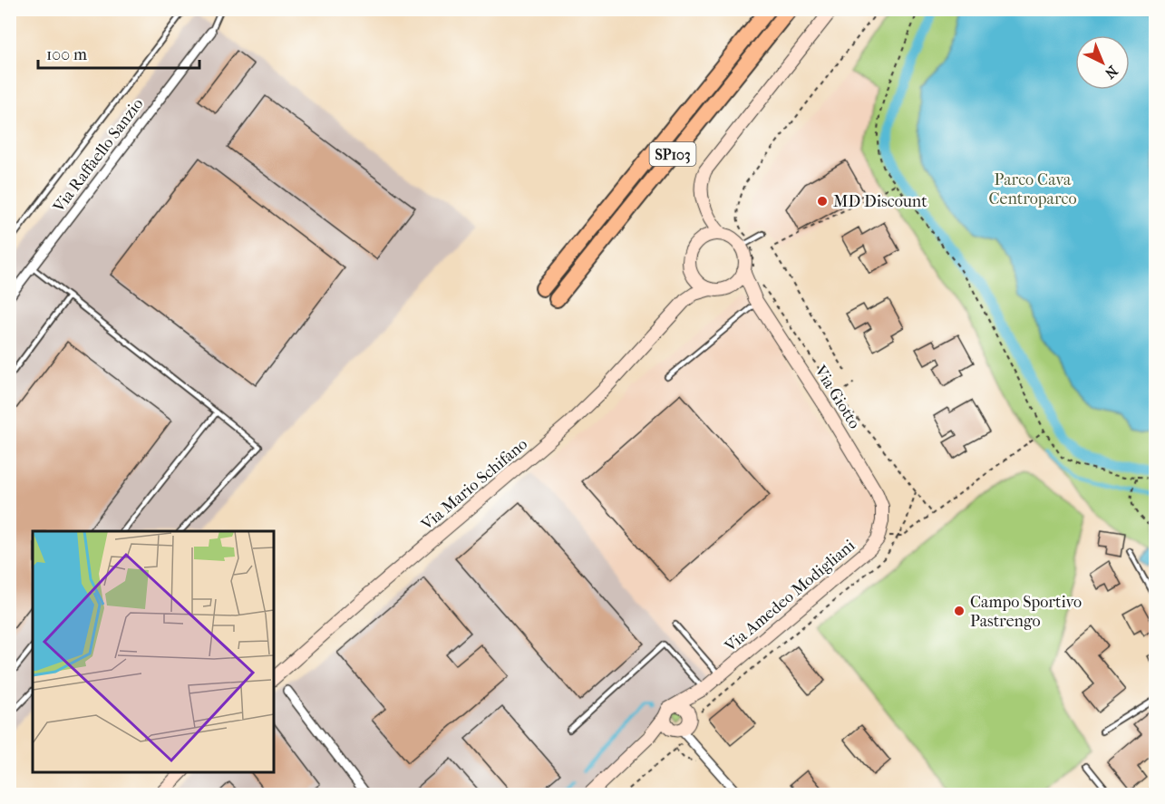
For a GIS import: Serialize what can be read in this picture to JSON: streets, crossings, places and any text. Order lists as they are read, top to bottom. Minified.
{"streets":{"highway":["SP103"],"street":["Via Raffaello Sanzio","Via Giotto","Via Mario Schifano","Via Amedeo Modigliani"]},"crossings":[["Via Giotto","Via Mario Schifano"],["Via Giotto","Via Amedeo Modigliani"]],"parks":["Parco Cava Centroparco"],"places":["MD Discount","Campo Sportivo Pastrengo"],"scale_bar":"100 m","north":"bottom right"}
